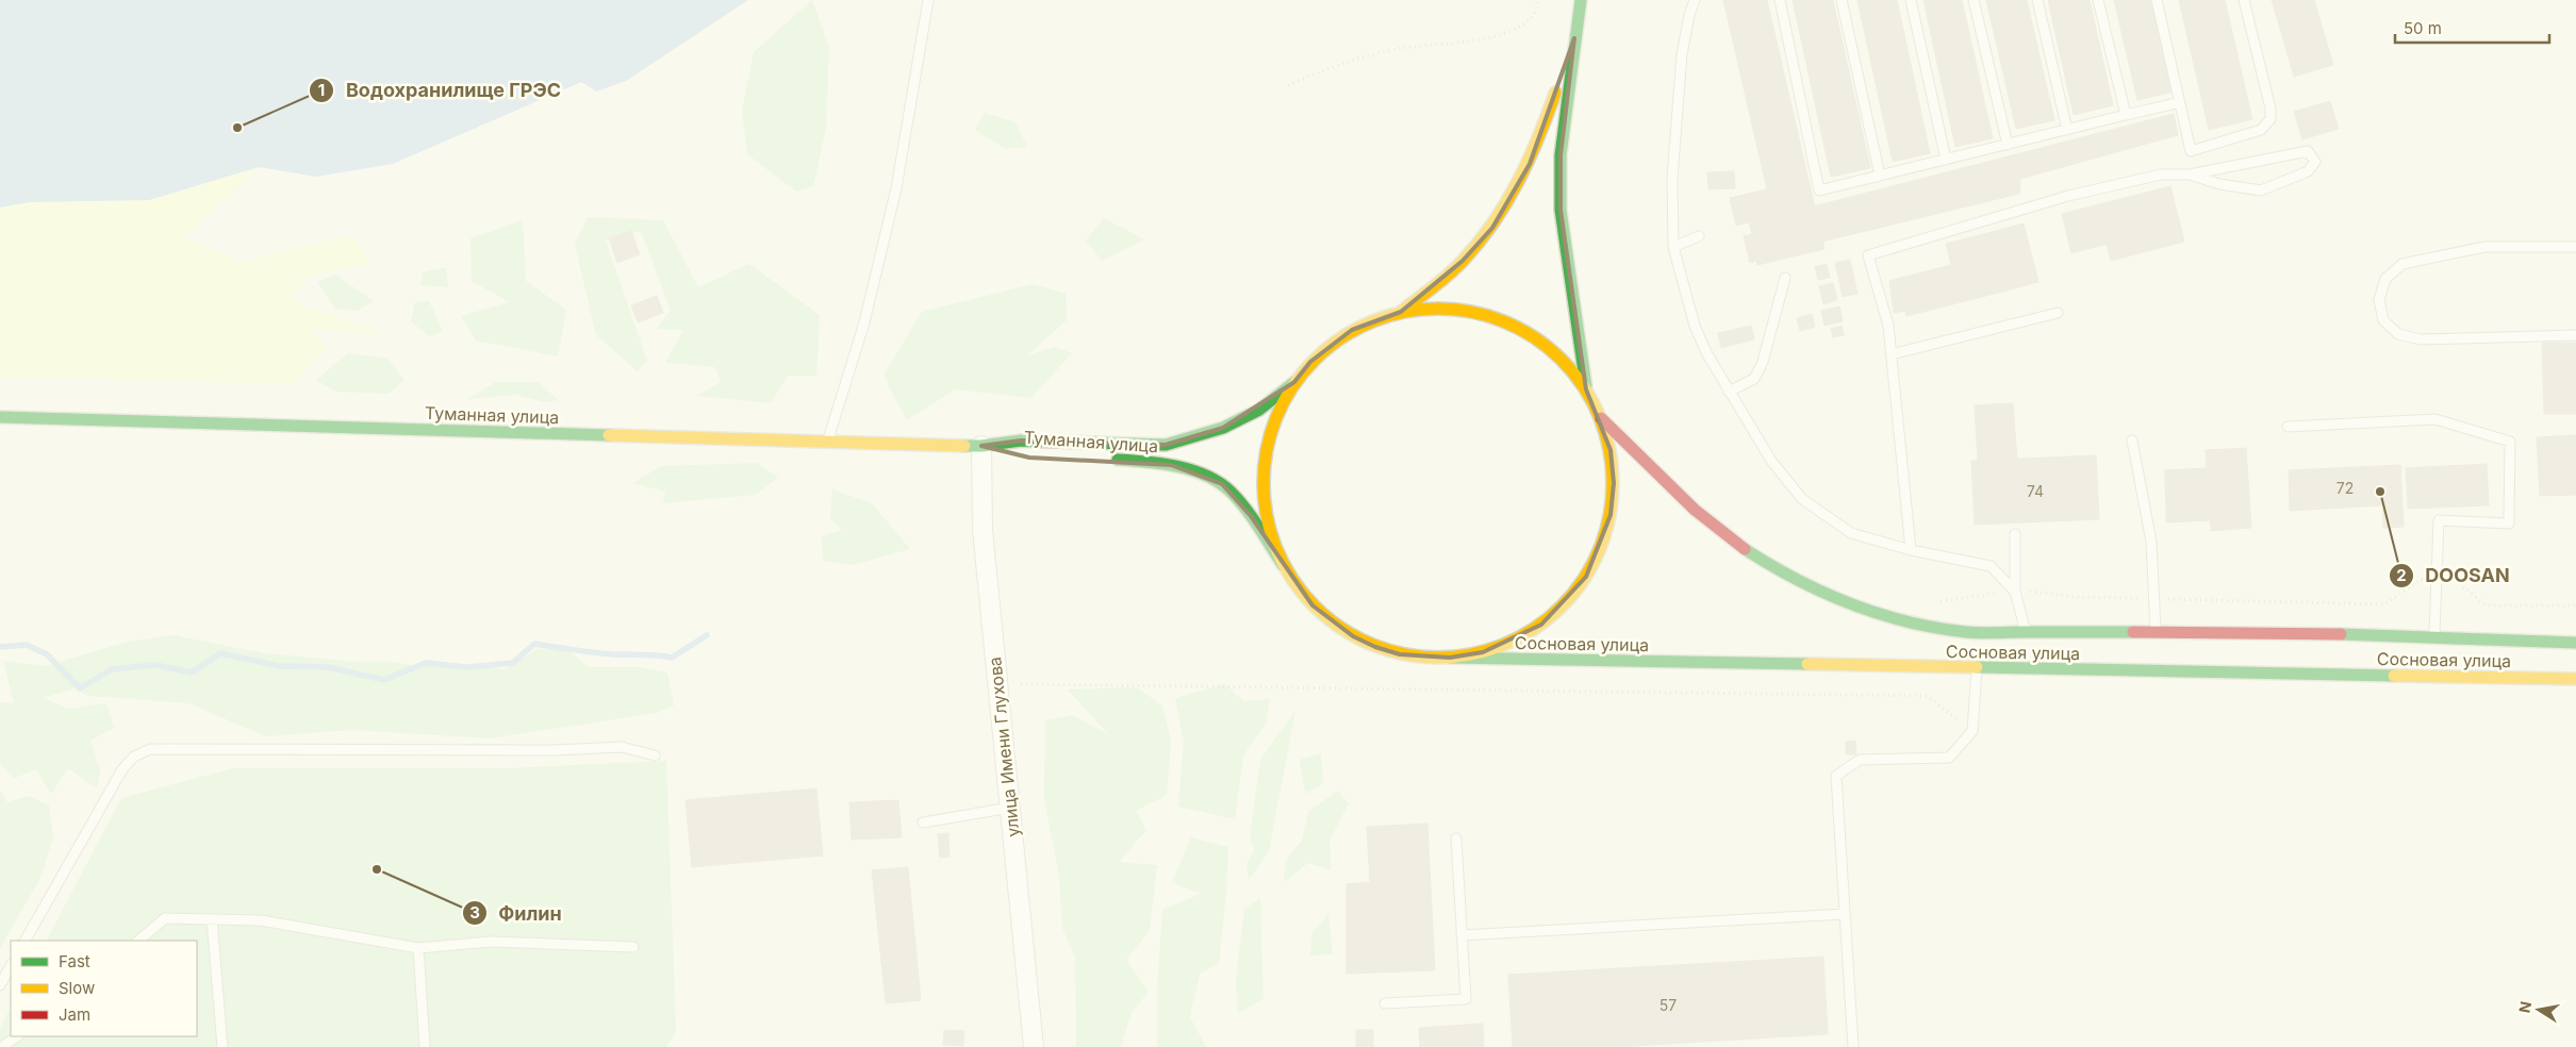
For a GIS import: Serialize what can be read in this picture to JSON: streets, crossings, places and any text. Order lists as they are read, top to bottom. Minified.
{"streets":{"main road":["Туманная улица","Сосновая улица"],"street":["улица Имени Глухова"]},"crossings":[["Туманная улица","улица Имени Глухова"]],"places":["Водохранилище ГРЭС","DOOSAN","Филин"],"house_numbers":["72","74","57"],"legend":["Fast","Slow","Jam"],"scale_bar":"50 m","north":"left"}
